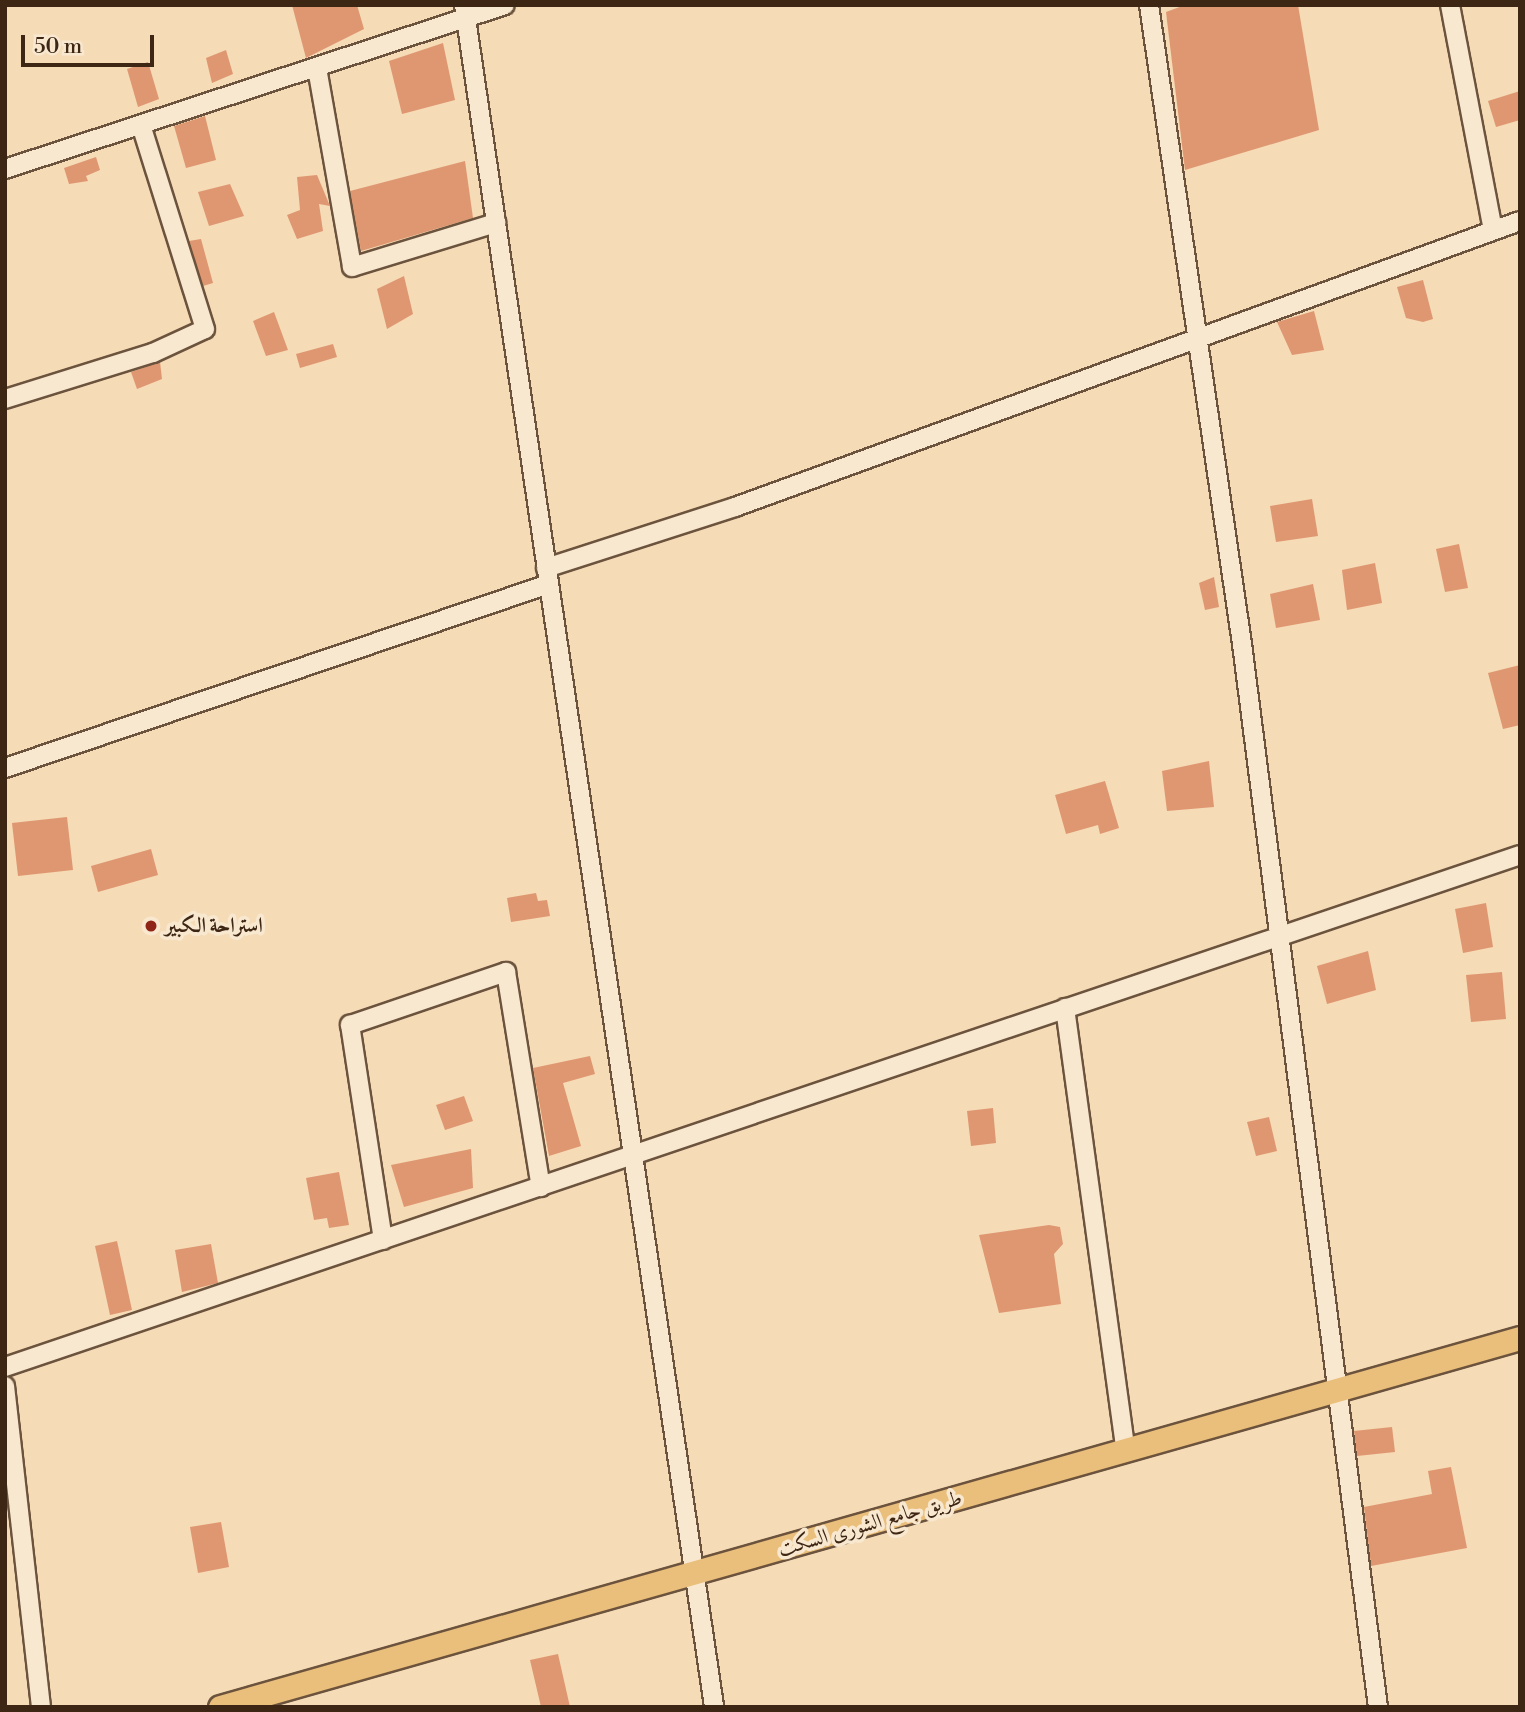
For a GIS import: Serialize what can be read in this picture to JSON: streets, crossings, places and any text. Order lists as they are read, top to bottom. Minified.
{"streets":{"main road":["طريق جامع الشورى السكت"]},"places":["استراحة الكبير"],"scale_bar":"50 m"}
